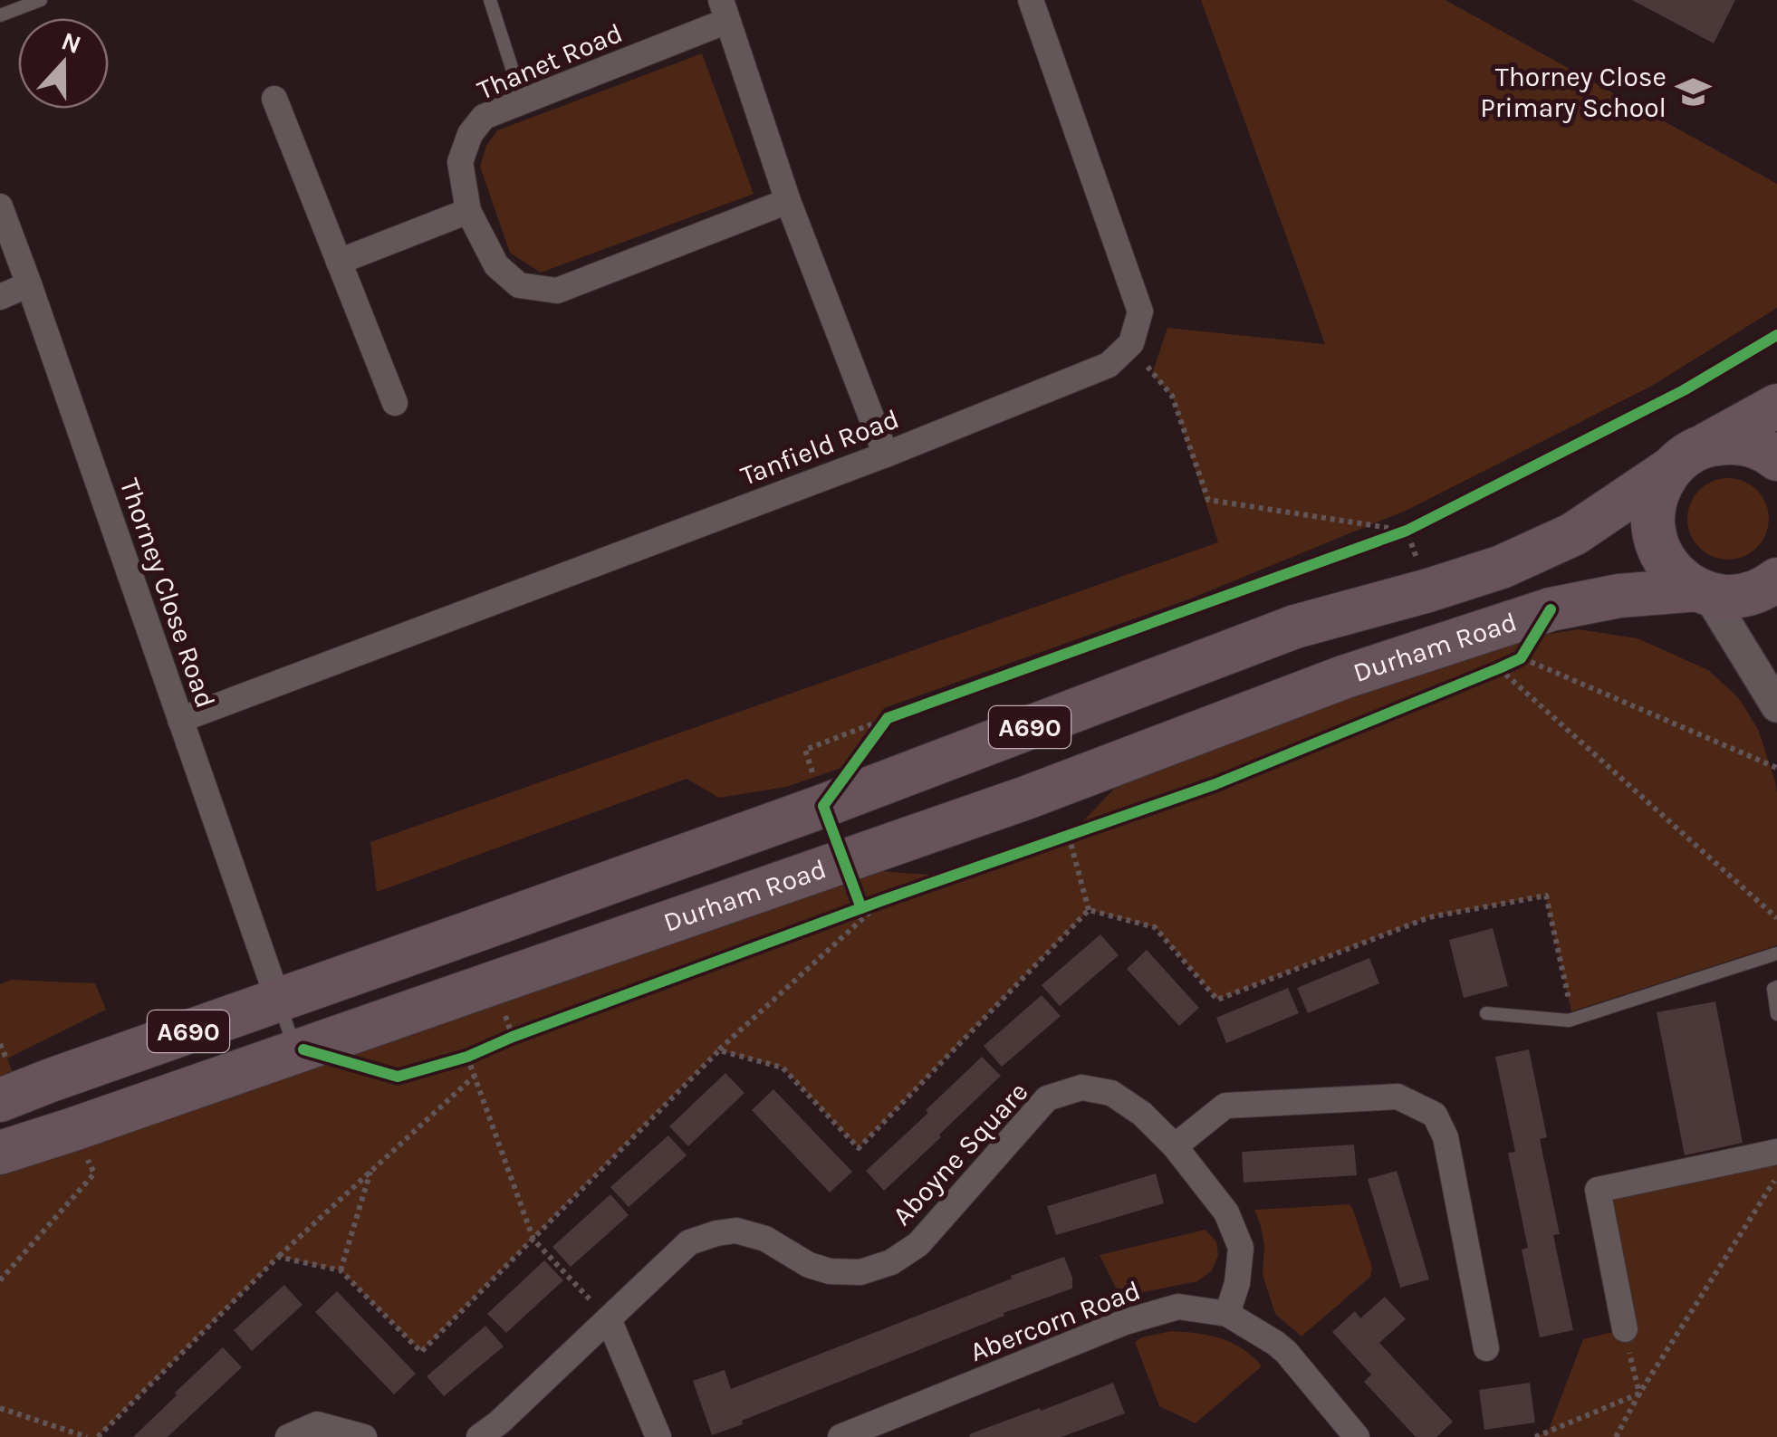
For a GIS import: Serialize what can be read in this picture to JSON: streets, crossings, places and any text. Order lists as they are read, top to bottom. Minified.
{"streets":{"highway":["Durham Road","A690"],"street":["Thanet Road","Tanfield Road","Thorney Close Road","Aboyne Square","Abercorn Road"]},"crossings":[["Thanet Road","Tanfield Road"],["Tanfield Road","Thorney Close Road"],["Thorney Close Road","Durham Road"],["Aboyne Square","Abercorn Road"]],"places":{"school or university":["Thorney Close Primary School"]},"north":"top"}
